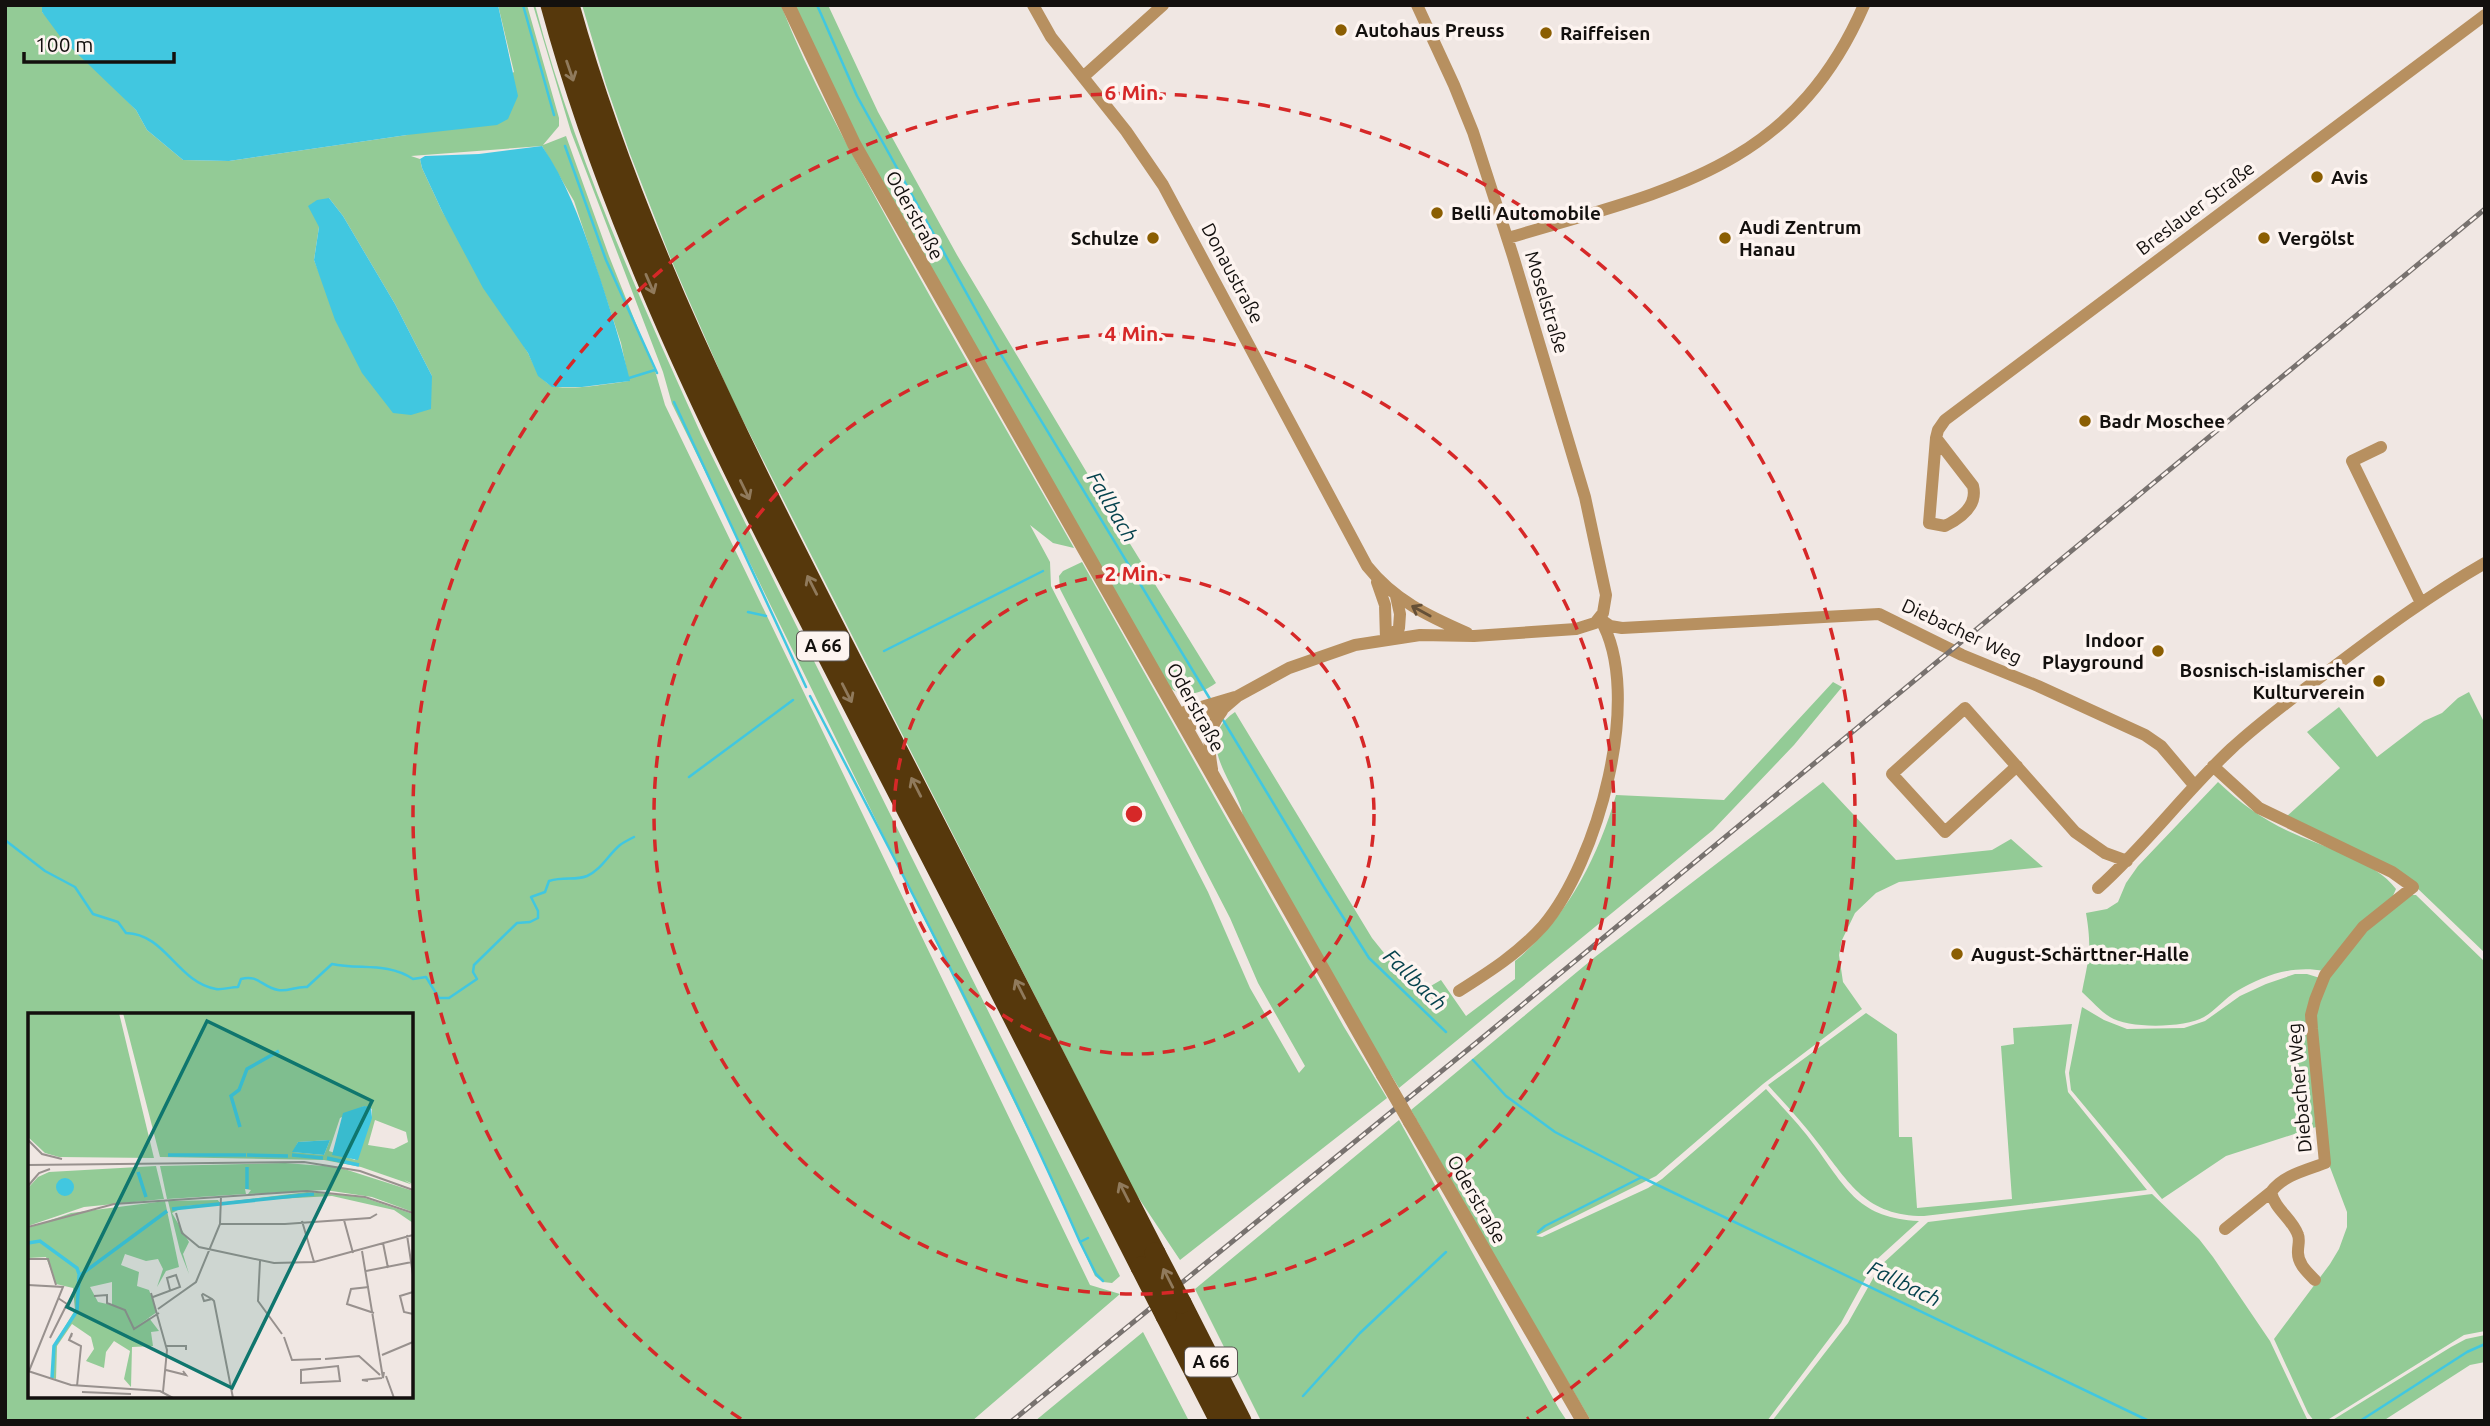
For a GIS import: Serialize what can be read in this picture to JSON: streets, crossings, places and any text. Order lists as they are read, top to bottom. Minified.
{"streets":{"highway":["A 66"],"street":["Breslauer Straße","Oderstraße","Donaustraße","Moselstraße","Diebacher Weg"]},"crossings":[["Moselstraße","Diebacher Weg"]],"water":["Fallbach"],"places":["Autohaus Preuss","Raiffeisen","Avis","Belli Automobile","Schulze","Audi Zentrum Hanau","Vergölst","Badr Moschee","Indoor Playground","Bosnisch-islamischer Kulturverein","August-Schärttner-Halle"],"scale_bar":"100 m","rings":["6 Min.","4 Min.","2 Min."]}
